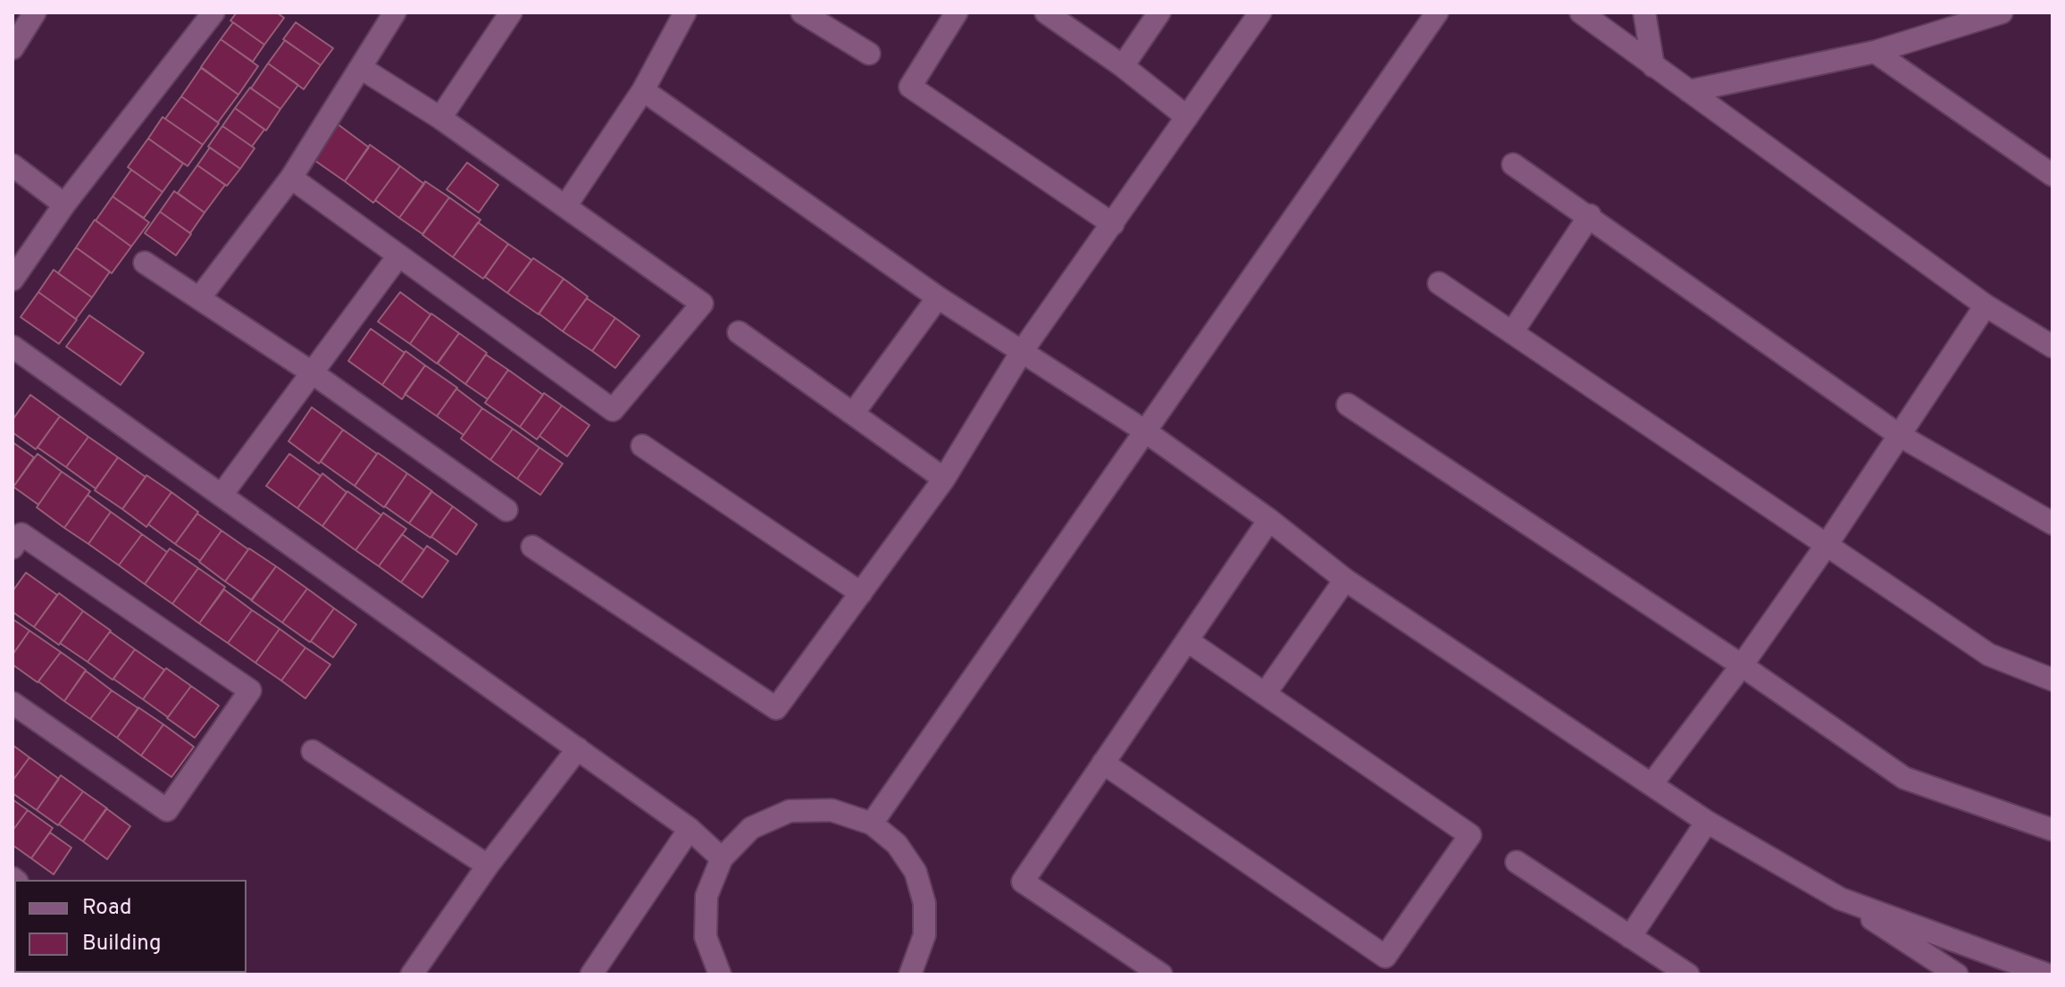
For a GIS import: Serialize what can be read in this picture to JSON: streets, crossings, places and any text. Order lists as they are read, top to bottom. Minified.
{"legend":["Road","Building"]}
